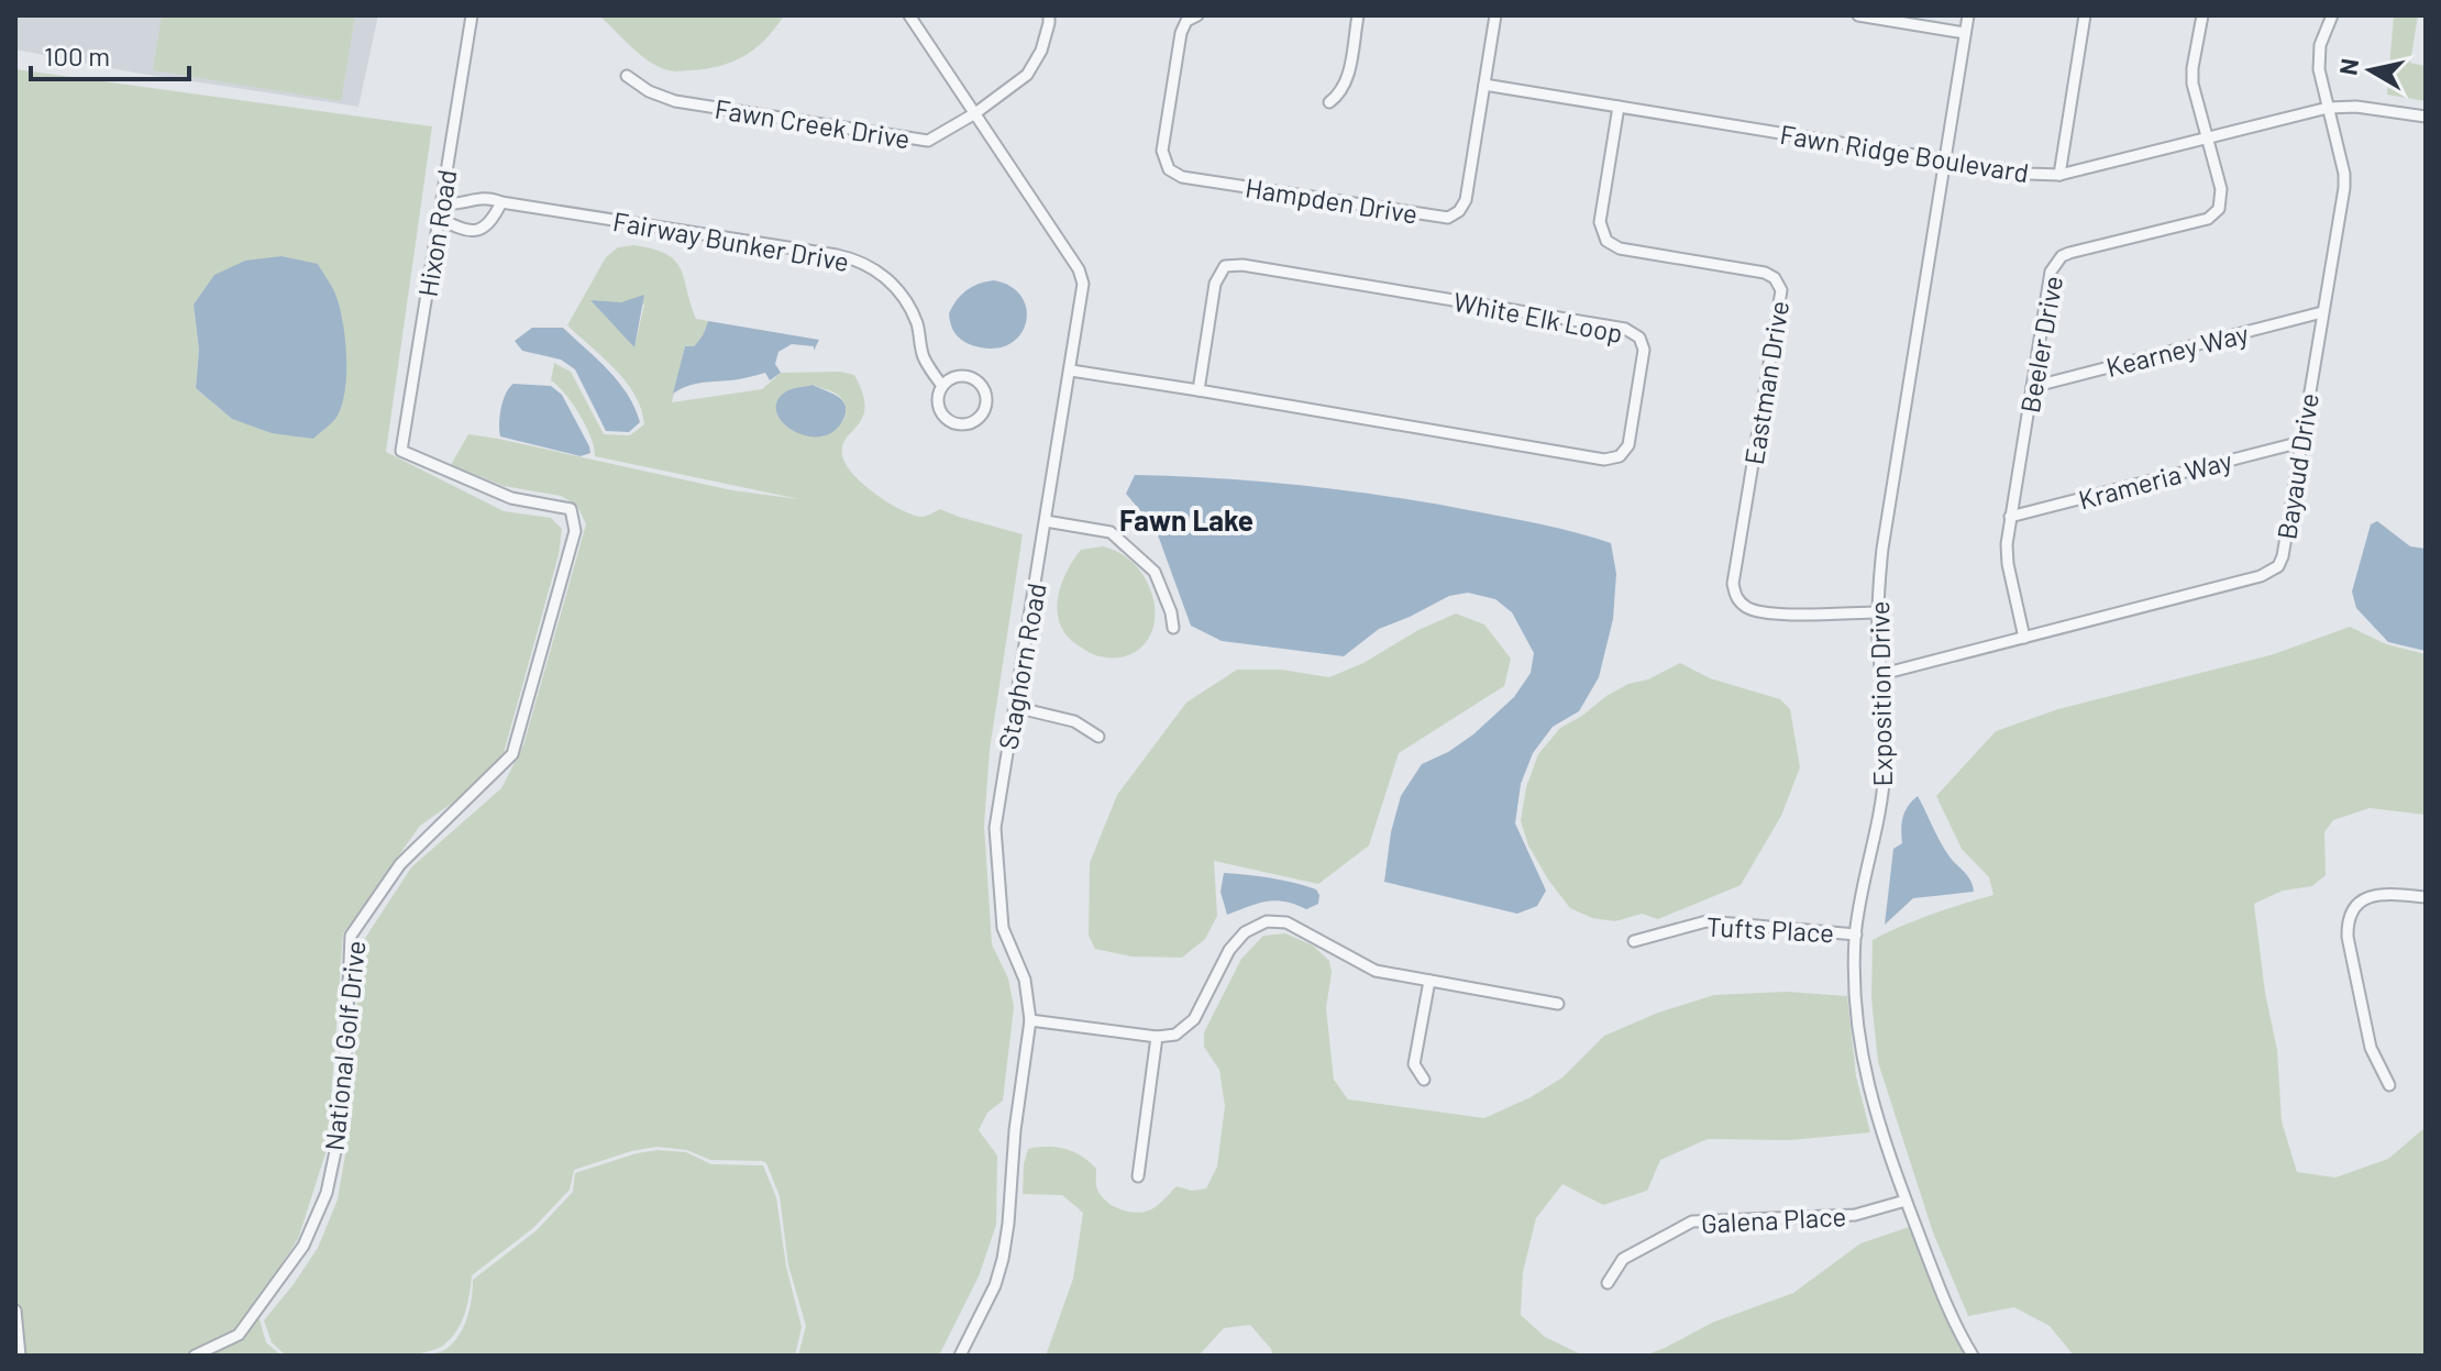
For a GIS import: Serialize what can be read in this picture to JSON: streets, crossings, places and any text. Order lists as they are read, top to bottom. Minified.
{"streets":{"street":["Fawn Creek Drive","Fawn Ridge Boulevard","Hampden Drive","Hixon Road","Fairway Bunker Drive","White Elk Loop","Beeler Drive","Kearney Way","Eastman Drive","Bayaud Drive","Krameria Way","Staghorn Road","Exposition Drive","Tufts Place","National Golf Drive","Galena Place"]},"crossings":[["Fawn Creek Drive","Staghorn Road"],["Fawn Ridge Boulevard","Hampden Drive"],["Fawn Ridge Boulevard","Beeler Drive"],["Fawn Ridge Boulevard","Eastman Drive"],["Fawn Ridge Boulevard","Bayaud Drive"],["Fawn Ridge Boulevard","Exposition Drive"],["Hixon Road","Fairway Bunker Drive"],["Hixon Road","National Golf Drive"],["White Elk Loop","Staghorn Road"],["Beeler Drive","Kearney Way"],["Beeler Drive","Bayaud Drive"],["Beeler Drive","Krameria Way"],["Kearney Way","Bayaud Drive"],["Eastman Drive","Exposition Drive"],["Bayaud Drive","Krameria Way"],["Bayaud Drive","Exposition Drive"],["Exposition Drive","Tufts Place"],["Exposition Drive","Galena Place"]],"districts":["Fawn Lake"],"scale_bar":"100 m","north":"left"}
